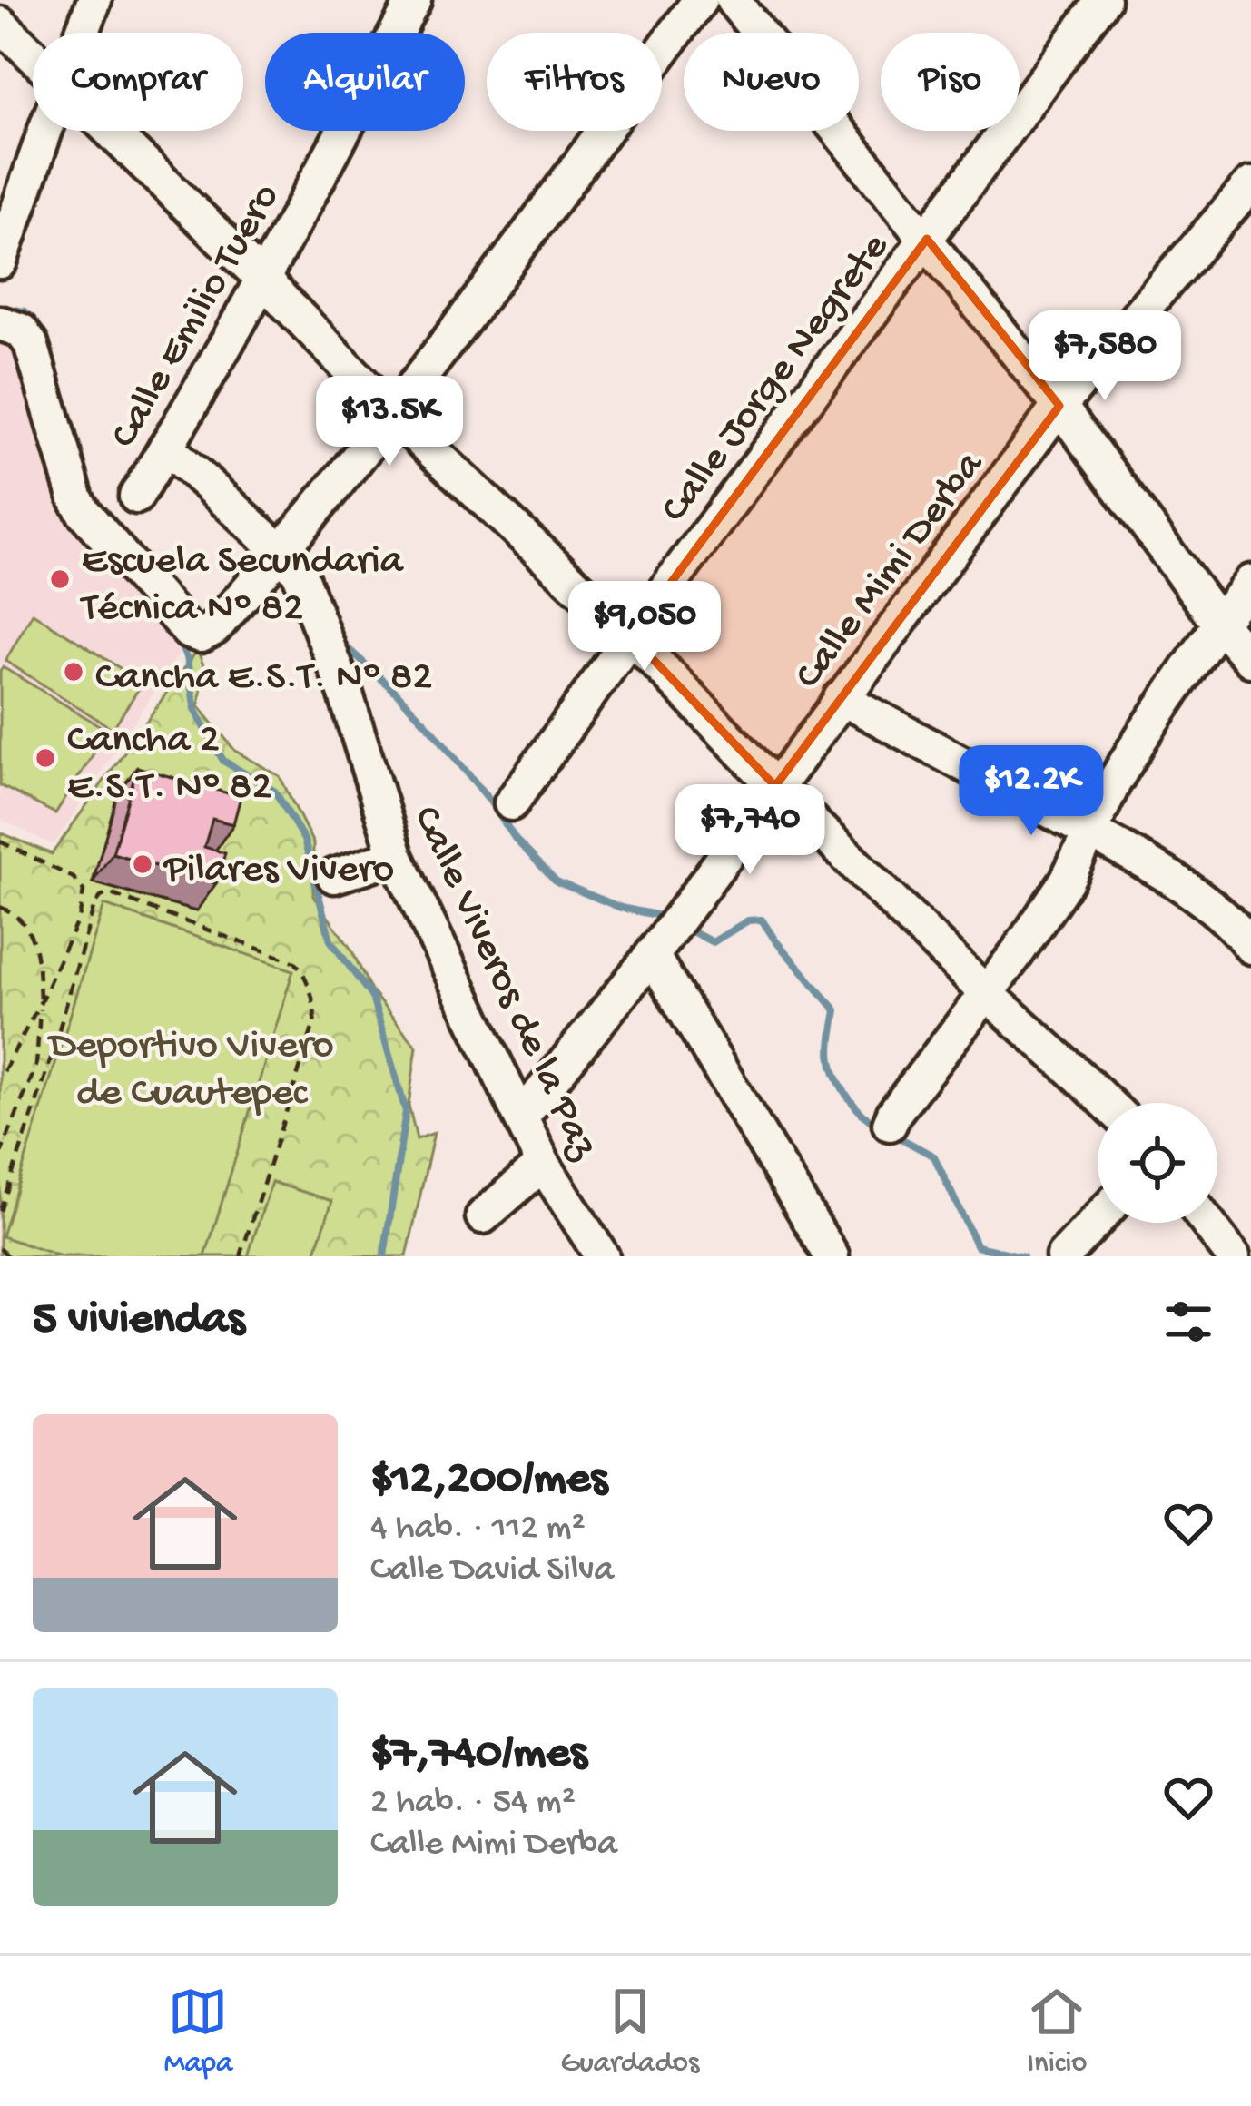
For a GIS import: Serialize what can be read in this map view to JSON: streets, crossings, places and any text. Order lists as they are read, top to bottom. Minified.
{"streets":{"street":["Calle Emilio Tuero","Calle Jorge Negrete","Calle Mimi Derba","Calle Viveros de la Paz"]},"crossings":[["Calle Emilio Tuero","Calle Viveros de la Paz"],["Calle Mimi Derba","Calle Viveros de la Paz"]],"parks":["Deportivo Vivero de Cuautepec"],"places":["Escuela Secundaria Técnica Nº 82","Cancha E.S.T. Nº 82","Cancha 2 E.S.T. Nº 82","Pilares Vivero"],"page":{"chip":["Comprar","Alquilar","Filtros","Nuevo","Piso"],"price":["$7,580","$13.5K","$9,050","$12.2K","$7,740"],"heading":"5 viviendas","list":[{"name":"$12,200/mes","note":"4 hab. · 112 m² · Calle David Silva"},{"name":"$7,740/mes","note":"2 hab. · 54 m² · Calle Mimi Derba"}],"tabs":["Mapa","Guardados","Inicio"]}}
